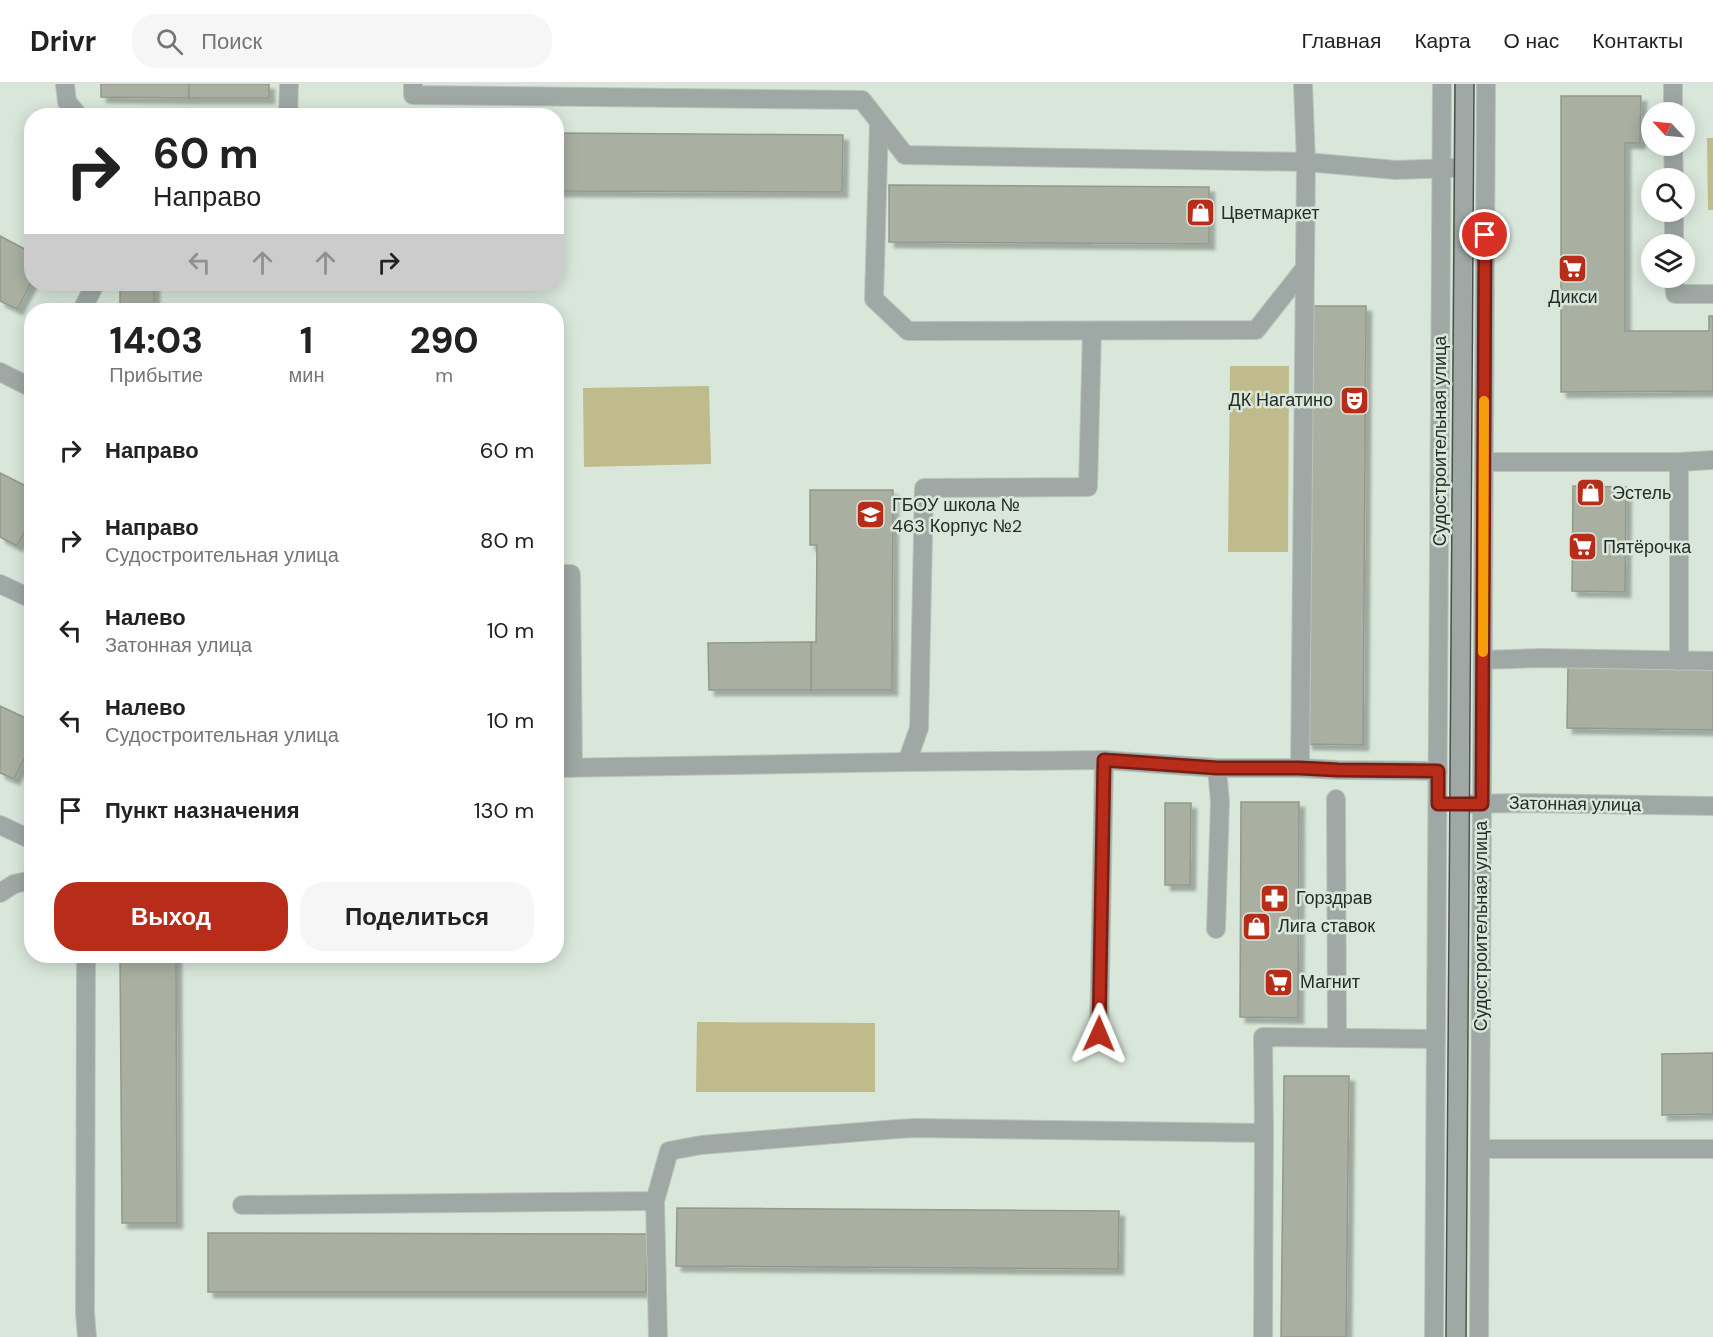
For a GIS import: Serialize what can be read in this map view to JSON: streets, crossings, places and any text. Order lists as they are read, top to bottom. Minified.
{"streets":{"street":["Судостроительная улица","Затонная улица"]},"crossings":[["Судостроительная улица","Затонная улица"]],"places":{"shop":["Цветмаркет","Эстель","Лига ставок"],"supermarket":["Дикси","Пятёрочка","Магнит"],"theatre":["ДК Нагатино"],"school or university":["ГБОУ школа № 463 Корпус №2"],"pharmacy":["Горздрав"]},"north":"top left","page":{"header":"Drivr","search":"Поиск","nav":["Главная","Карта","О нас","Контакты"],"turn":["60 m","Направо"],"eta":["14:03","Прибытие","1","мин","290","m"],"list":[{"name":"Направо","value":"60 m"},{"name":"Направо","note":"Судостроительная улица","value":"80 m"},{"name":"Налево","note":"Затонная улица","value":"10 m"},{"name":"Налево","note":"Судостроительная улица","value":"10 m"},{"name":"Пункт назначения","value":"130 m"}],"buttons":["Выход","Поделиться"]}}
